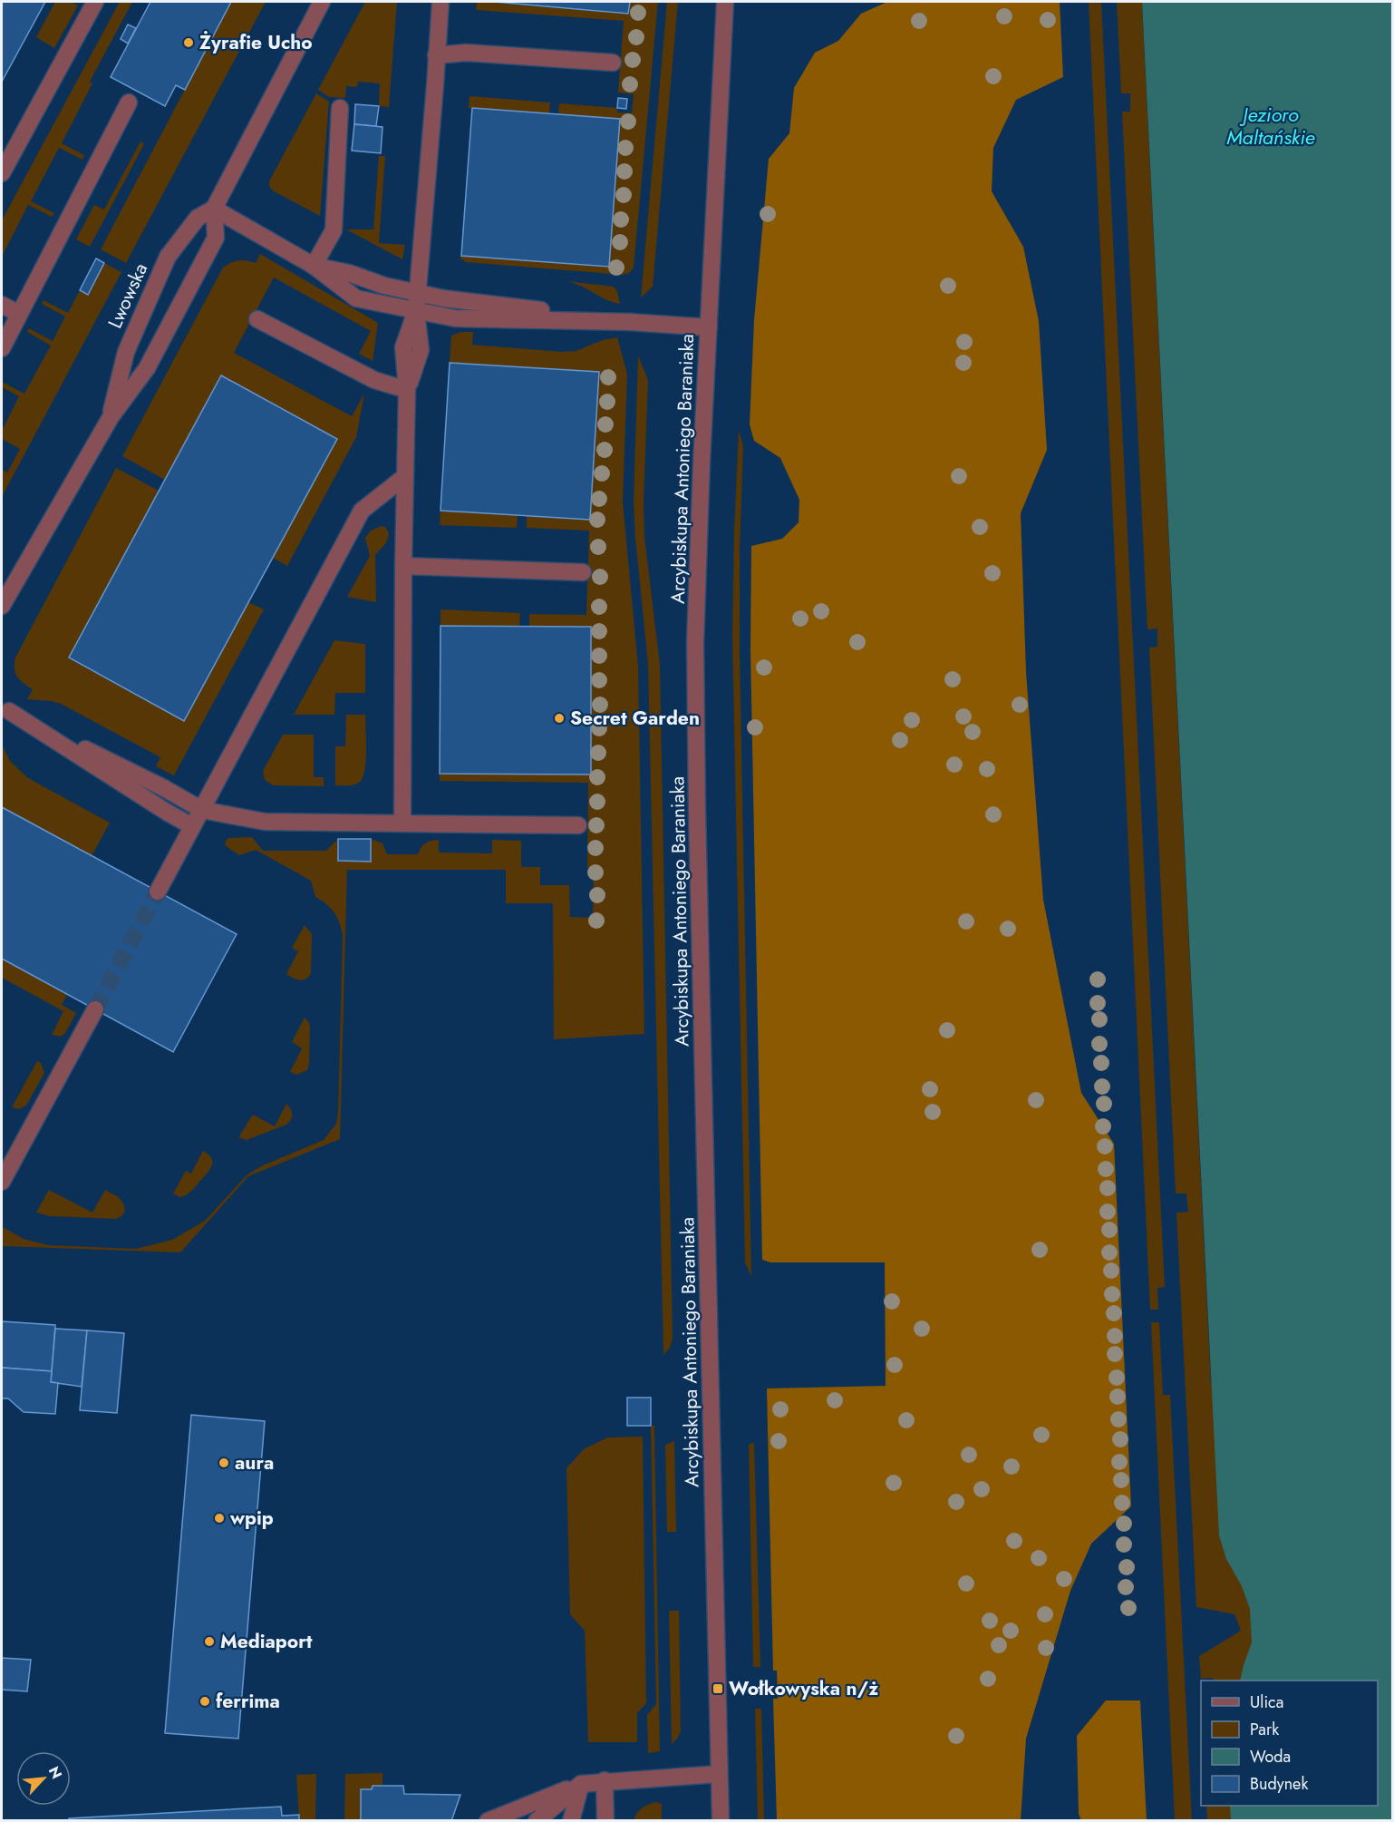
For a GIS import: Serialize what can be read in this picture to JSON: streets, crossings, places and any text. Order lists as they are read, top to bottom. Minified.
{"streets":{"street":["Lwowska","Arcybiskupa Antoniego Baraniaka"]},"water":["Jezioro Maltańskie"],"places":{"other":["Żyrafie Ucho","Secret Garden","aura","wpip","Mediaport","ferrima"],"transit":["Wołkowyska n/ż"]},"legend":["Ulica","Park","Woda","Budynek"],"north":"top right"}
